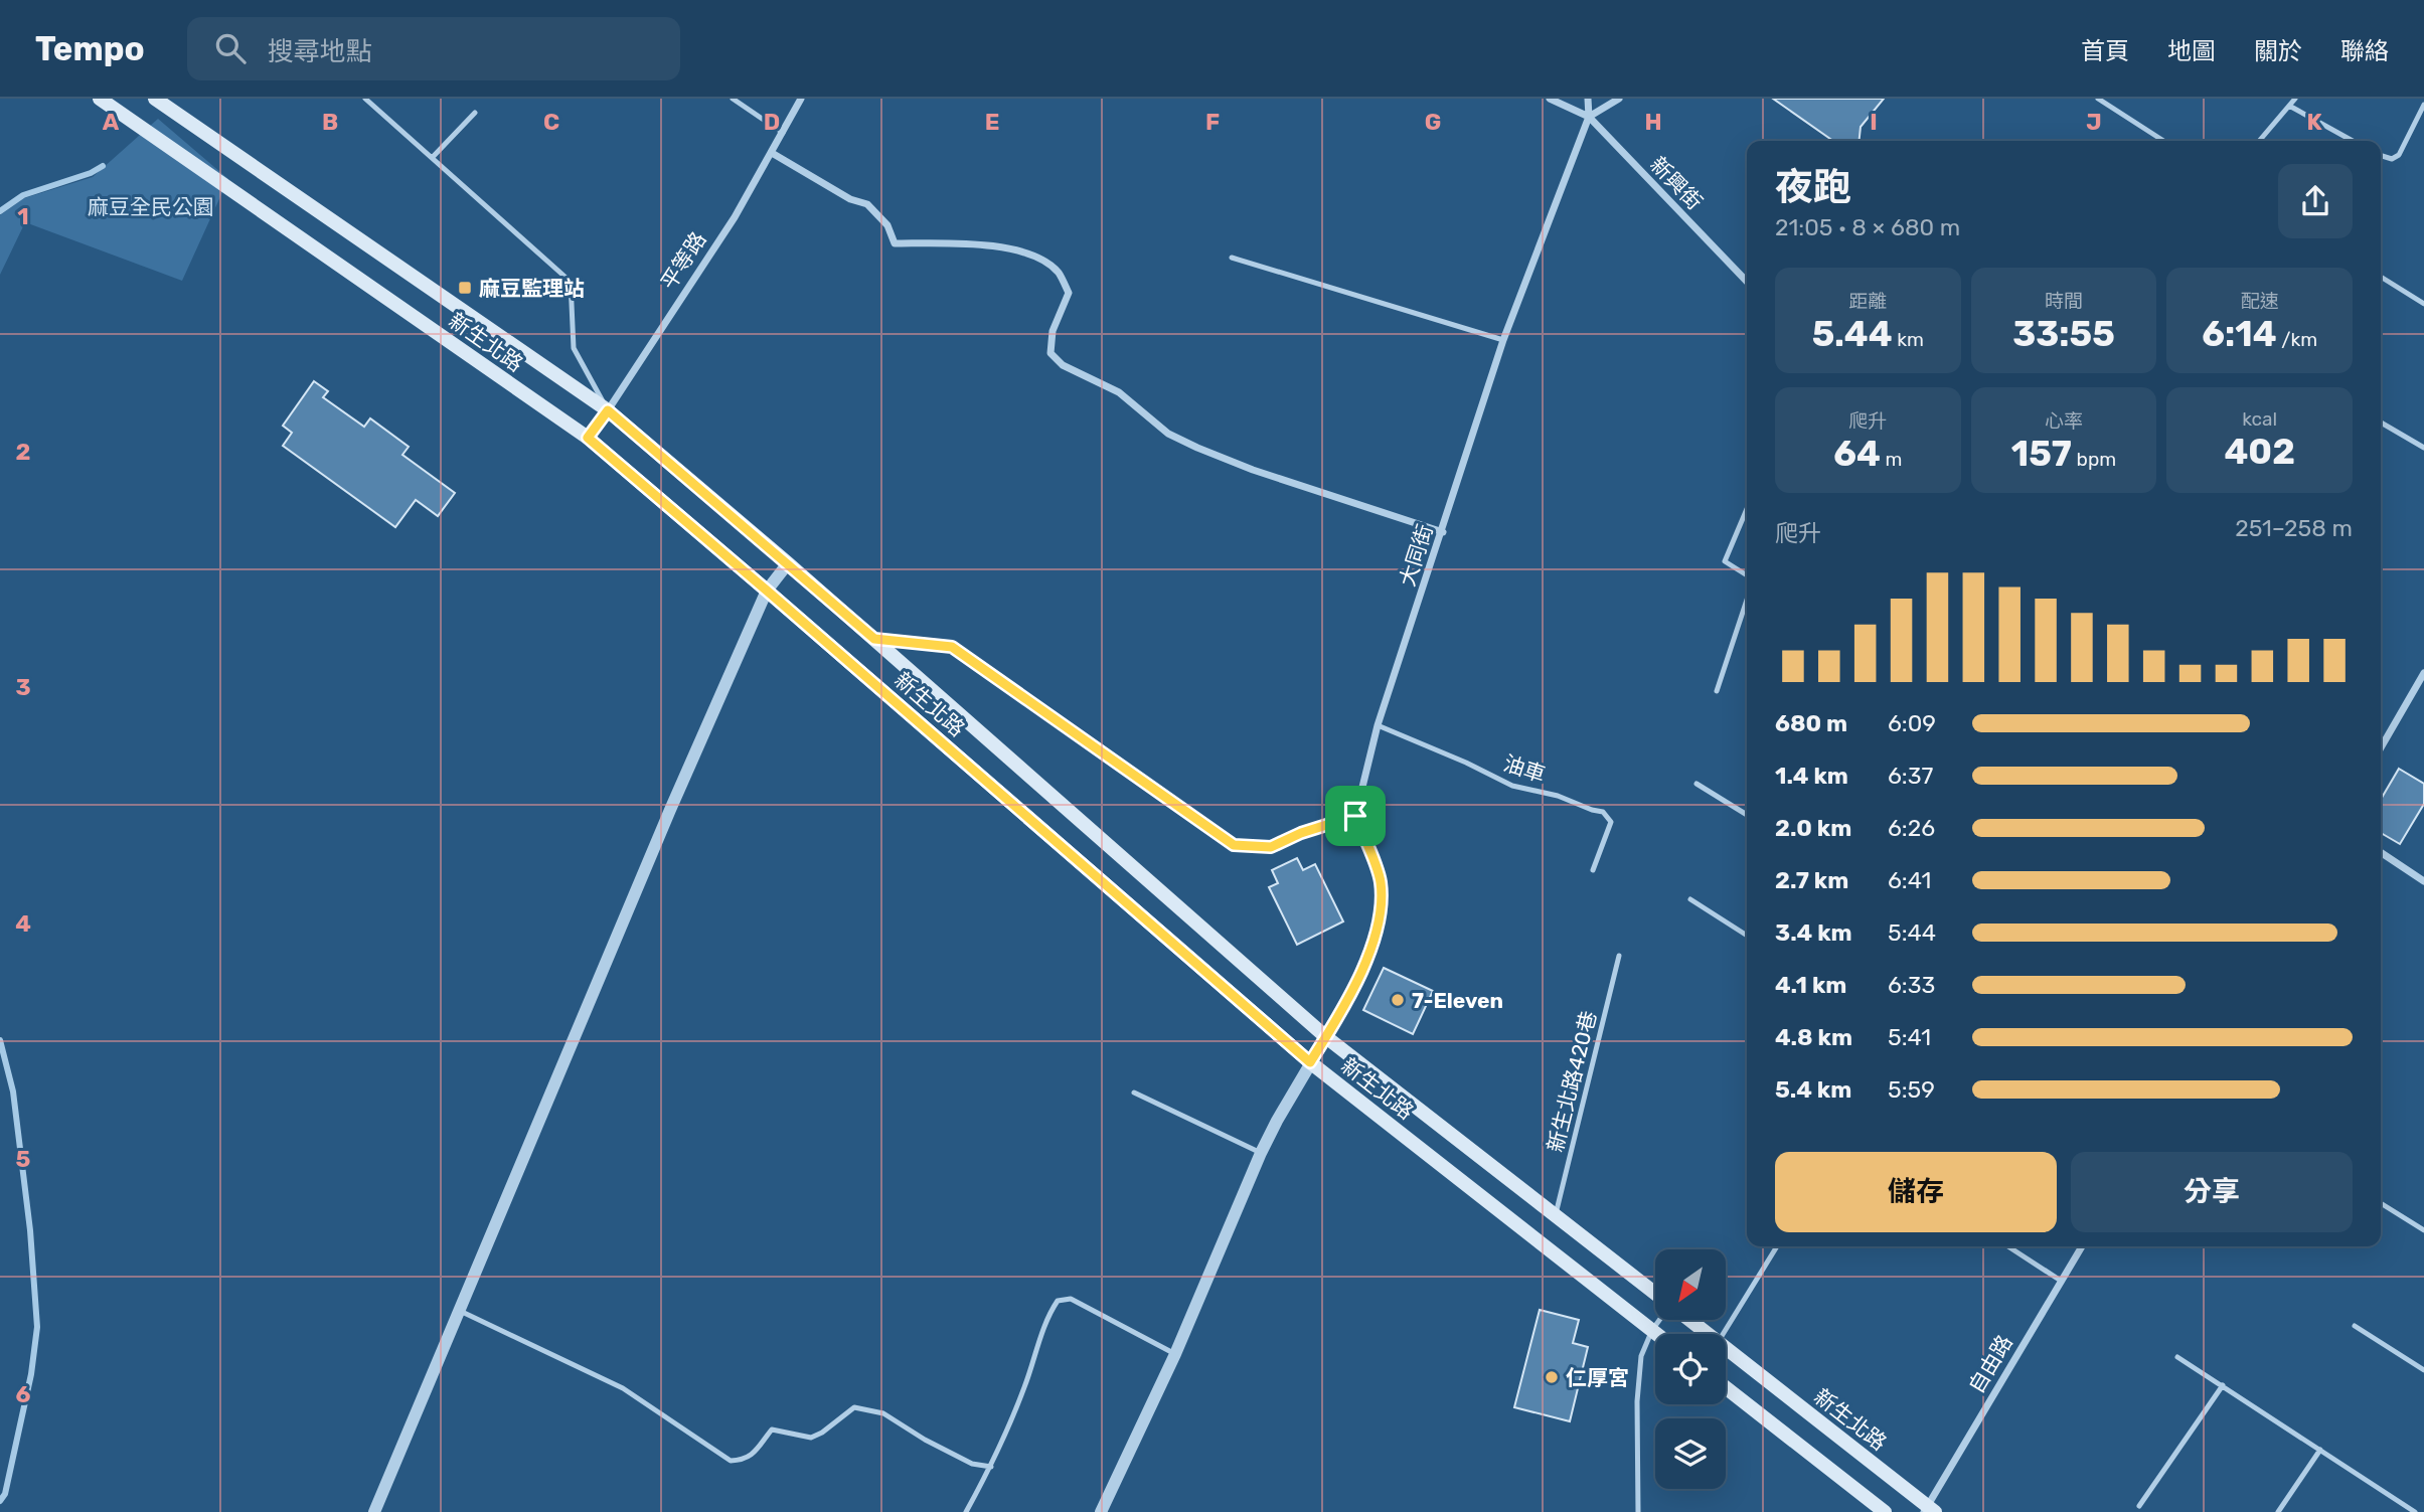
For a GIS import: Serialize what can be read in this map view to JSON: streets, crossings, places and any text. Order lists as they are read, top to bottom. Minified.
{"streets":{"main road":["新生北路"],"street":["新興街","平等路","大同街","自由路"],"lane":["油車","新生北路420巷"]},"crossings":[["新興街","大同街"],["平等路","新生北路"],["新生北路","新生北路420巷"],["新生北路","自由路"],["大同街","油車"]],"parks":["麻豆全民公園"],"places":{"transit":["麻豆監理站"],"other":["7-Eleven","仁厚宮"]},"north":"bottom left","page":{"header":"Tempo","search":"搜尋地點","nav":["首頁","地圖","關於","聯絡"],"heading":["夜跑","21:05 · 8 × 680 m"],"stats":[["距離","5.44 km"],["時間","33:55"],["配速","6:14 /km"],["爬升","64 m"],["心率","157 bpm"],["kcal","402"]],"chart":["爬升","251–258 m"],"list":[{"name":"680 m","note":"6:09"},{"name":"1.4 km","note":"6:37"},{"name":"2.0 km","note":"6:26"},{"name":"2.7 km","note":"6:41"},{"name":"3.4 km","note":"5:44"},{"name":"4.1 km","note":"6:33"},{"name":"4.8 km","note":"5:41"},{"name":"5.4 km","note":"5:59"}],"buttons":["儲存","分享"]},"grid":{"columns":["A","B","C","D","E","F","G","H","I","J","K"],"rows":["1","2","3","4","5","6"]}}
